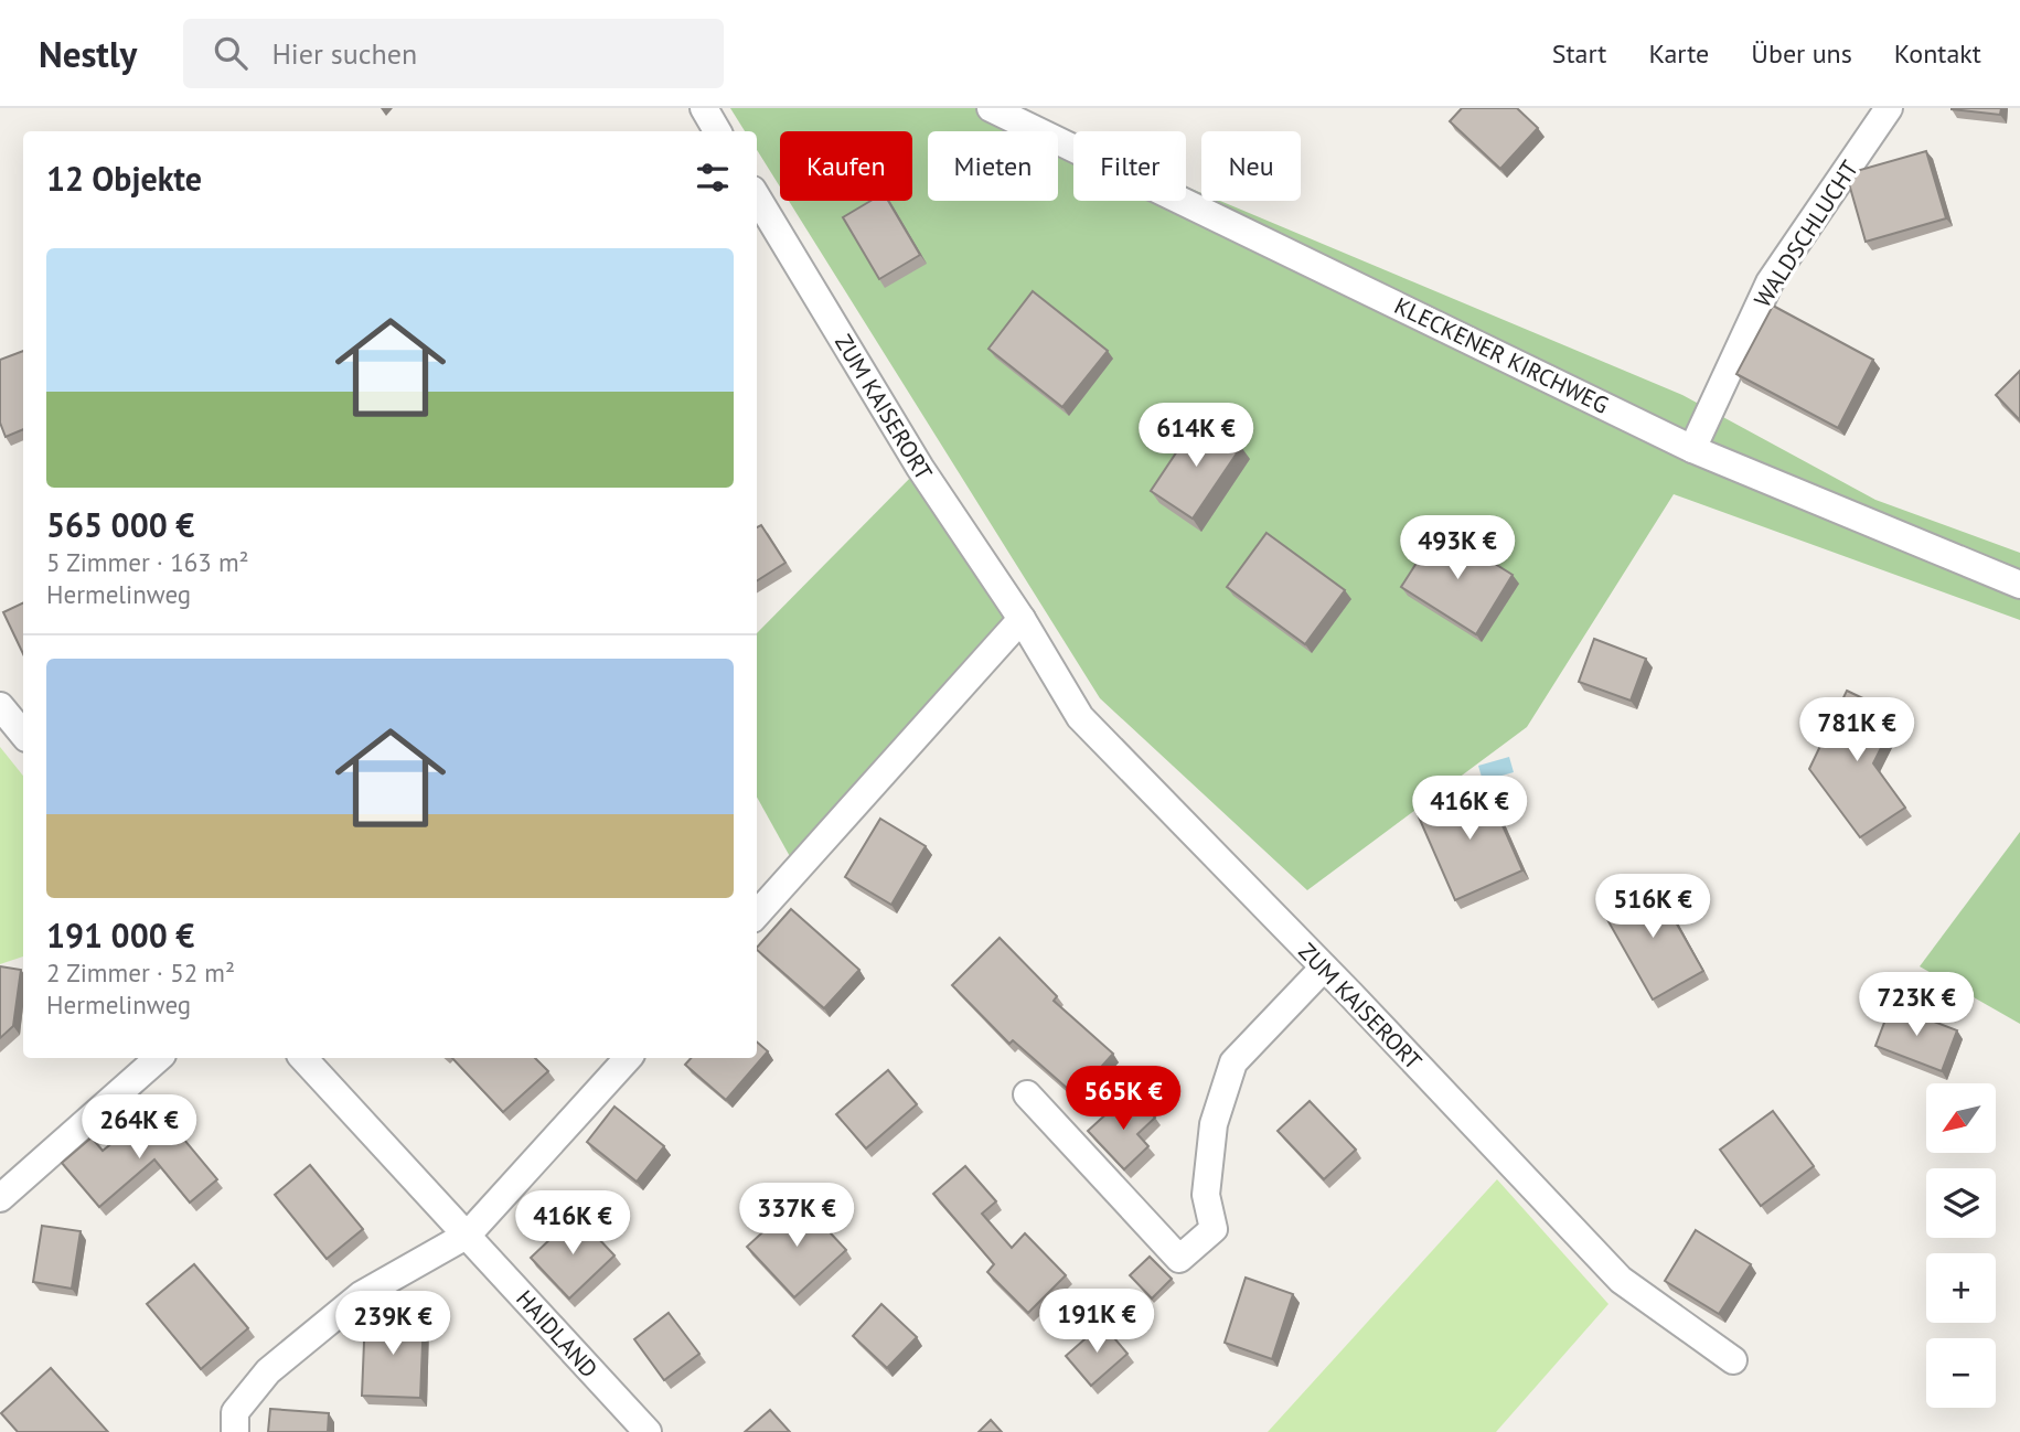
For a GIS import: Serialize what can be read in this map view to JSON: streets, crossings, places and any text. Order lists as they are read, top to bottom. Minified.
{"streets":{"street":["WALDSCHLUCHT","KLECKENER KIRCHWEG","ZUM KAISERORT","HAIDLAND"]},"crossings":[["WALDSCHLUCHT","KLECKENER KIRCHWEG"]],"north":"bottom left","page":{"header":"Nestly","search":"Hier suchen","nav":["Start","Karte","Über uns","Kontakt"],"chip":["Kaufen","Mieten","Filter","Neu"],"heading":"12 Objekte","list":[{"name":"565 000 €","note":"5 Zimmer · 163 m² · Hermelinweg"},{"name":"191 000 €","note":"2 Zimmer · 52 m² · Hermelinweg"}],"price":["614K €","493K €","781K €","416K €","516K €","723K €","565K €","264K €","337K €","416K €","191K €","239K €"],"map_buttons":["+","−"]}}
